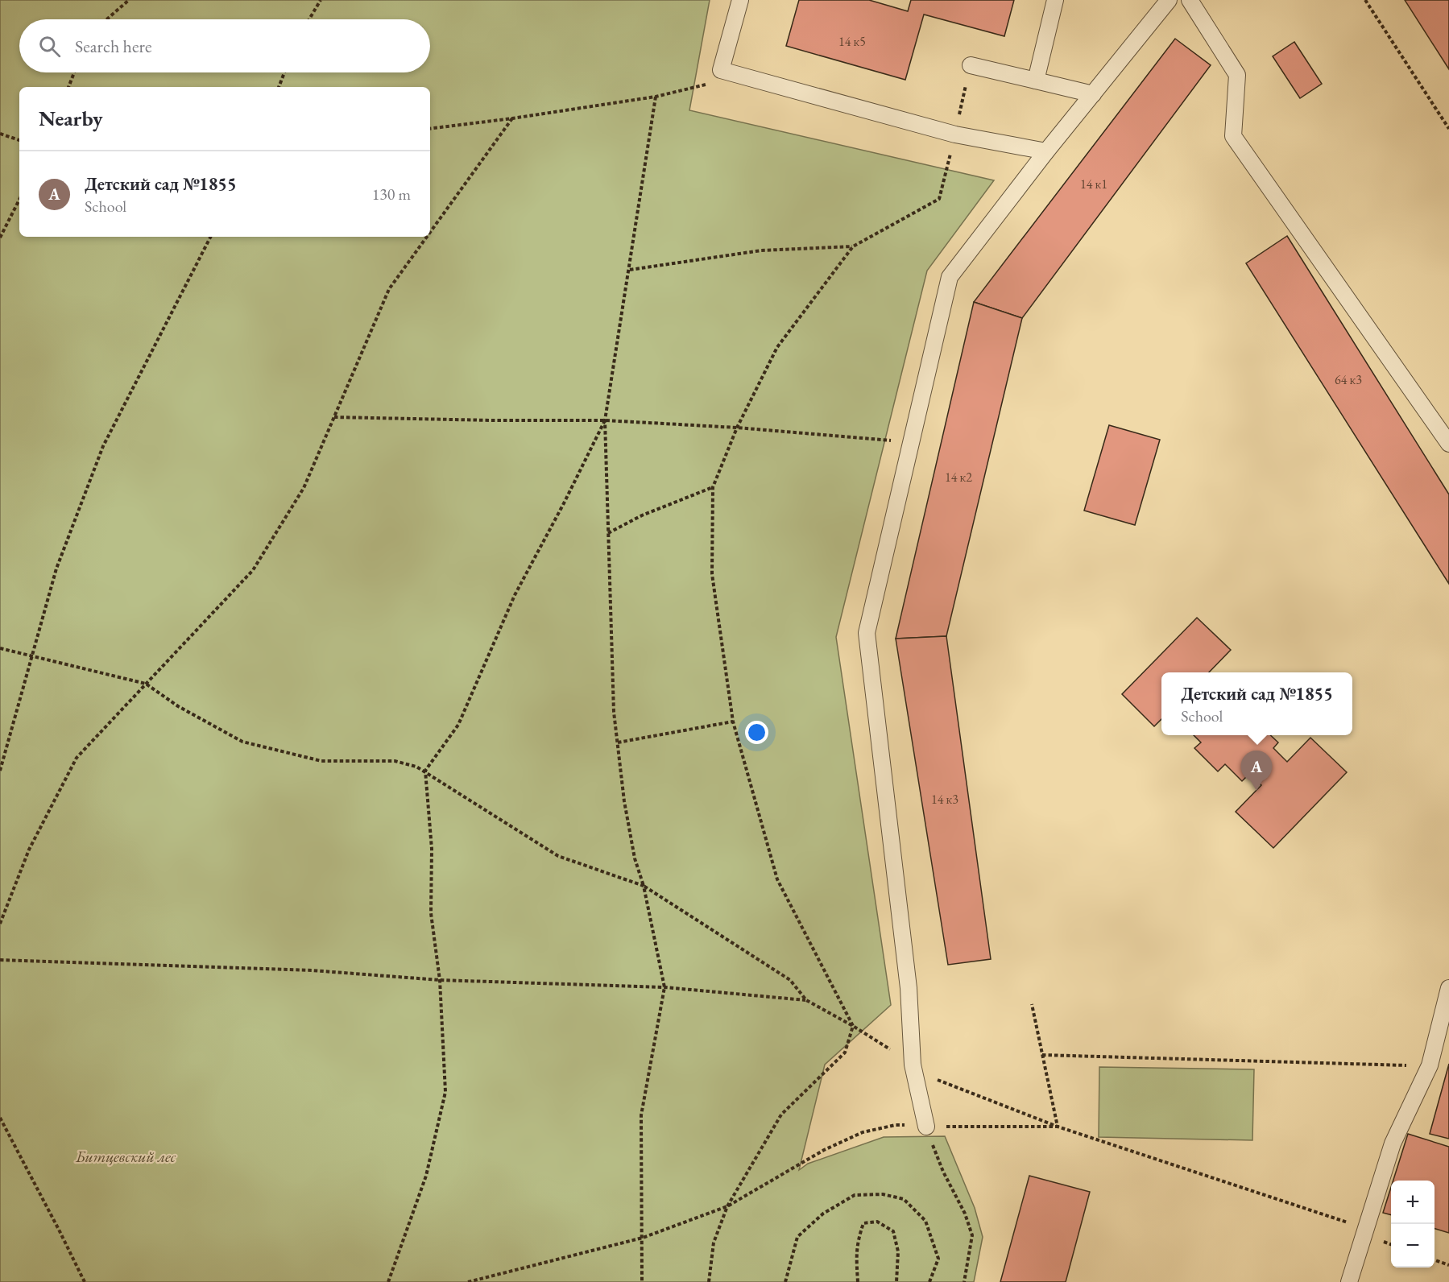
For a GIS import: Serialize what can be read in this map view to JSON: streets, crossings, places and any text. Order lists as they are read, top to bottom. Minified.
{"parks":["Битцевский лес"],"house_numbers":["14 к5","14 к1","64 к3","14 к2","14 к3"],"page":{"search":"Search here","heading":"Nearby","list":[{"mark":"A","name":"Детский сад №1855","note":"School","value":"130 m"}],"popup":["Детский сад №1855","School"],"pins":"A","map_buttons":["+","−"]}}
